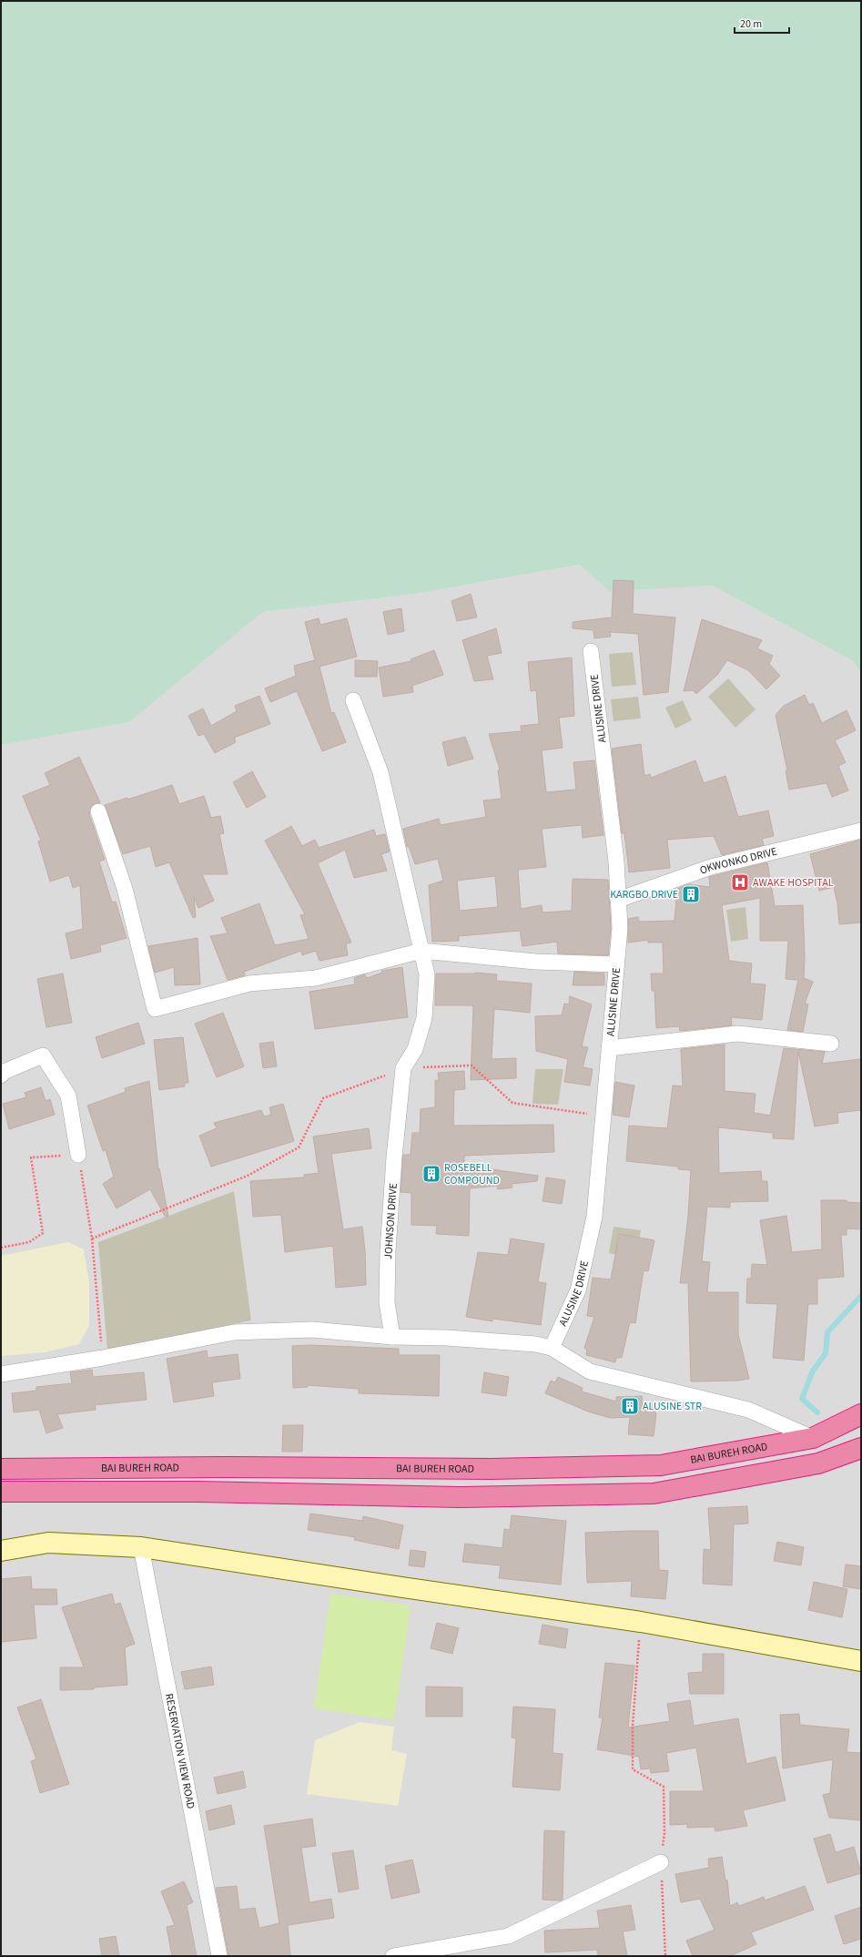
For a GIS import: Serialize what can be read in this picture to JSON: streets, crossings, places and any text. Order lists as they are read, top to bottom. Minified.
{"streets":{"highway":["BAI BUREH ROAD"],"street":["ALUSINE DRIVE","OKWONKO DRIVE","JOHNSON DRIVE","RESERVATION VIEW ROAD"]},"crossings":[["ALUSINE DRIVE","OKWONKO DRIVE"]],"places":{"hospital":["AWAKE HOSPITAL"],"building":["KARGBO DRIVE","ROSEBELL COMPOUND","ALUSINE STR"]},"scale_bar":"20 m"}
